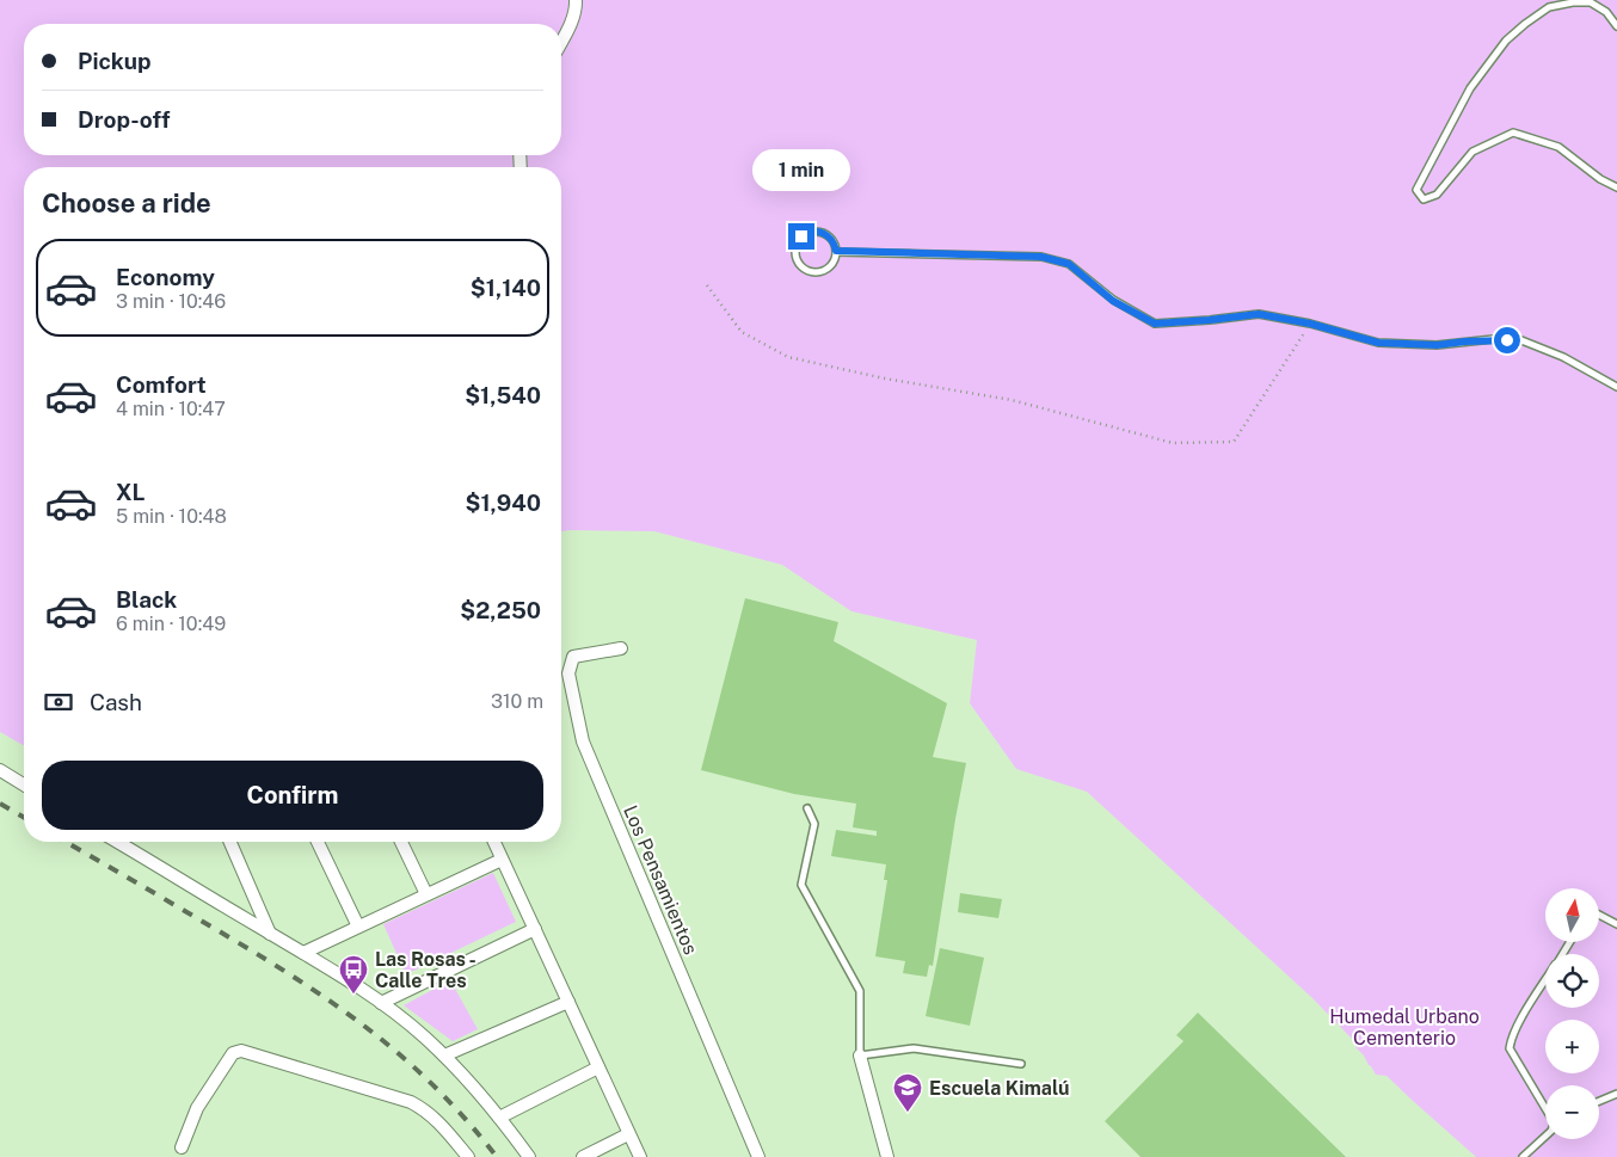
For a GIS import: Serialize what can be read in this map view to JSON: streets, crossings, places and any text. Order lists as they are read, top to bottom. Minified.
{"streets":{"street":["Los Pensamientos"]},"parks":["Humedal Urbano Cementerio"],"places":{"bus stop":["Las Rosas - Calle Tres"],"school or university":["Escuela Kimalú"]},"north":"top","page":{"banner":["Pickup","Drop-off"],"bubble":"1 min","heading":"Choose a ride","list":[{"name":"Economy","note":"3 min · 10:46","value":"$1,140"},{"name":"Comfort","note":"4 min · 10:47","value":"$1,540"},{"name":"XL","note":"5 min · 10:48","value":"$1,940"},{"name":"Black","note":"6 min · 10:49","value":"$2,250"}],"pay":["Cash","310 m"],"buttons":"Confirm","map_buttons":["+","−"]}}
